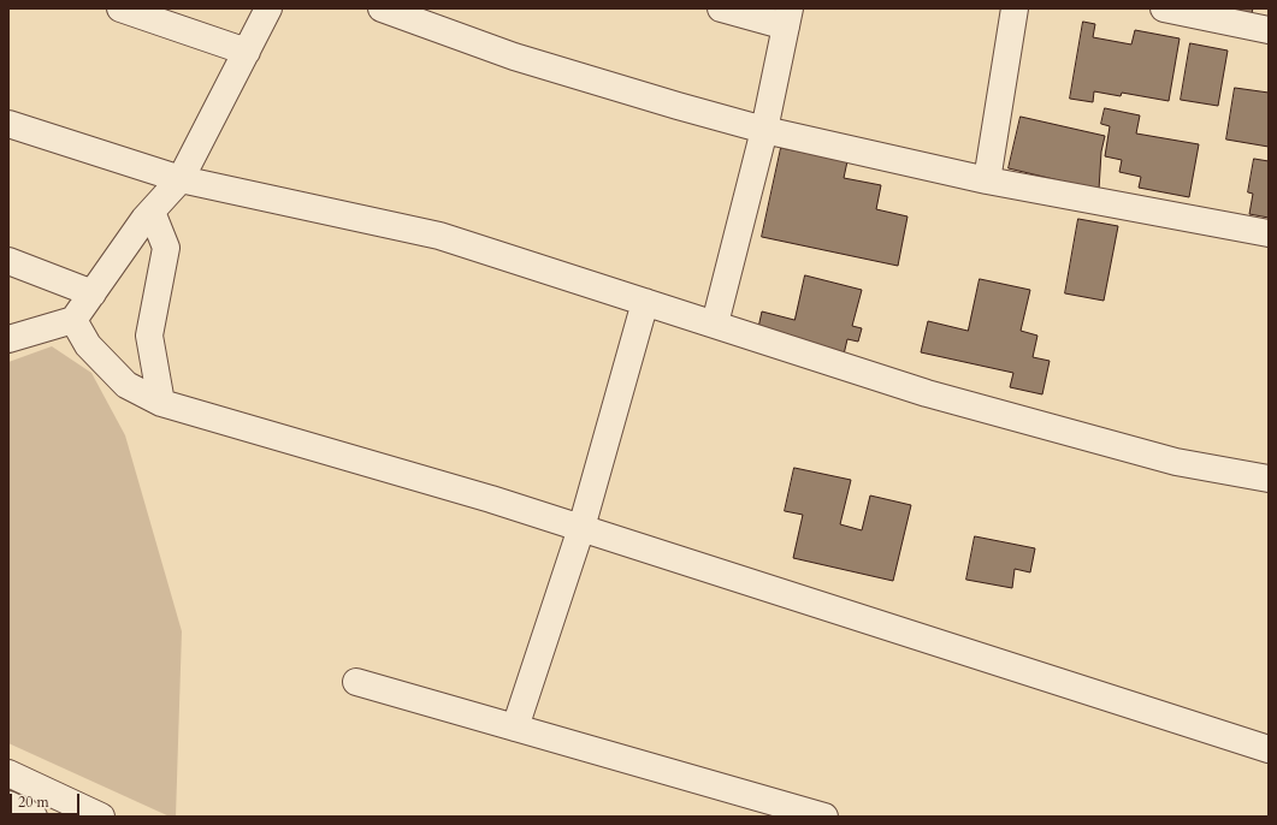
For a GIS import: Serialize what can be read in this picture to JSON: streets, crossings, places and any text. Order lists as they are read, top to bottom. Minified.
{"scale_bar":"20 m"}
